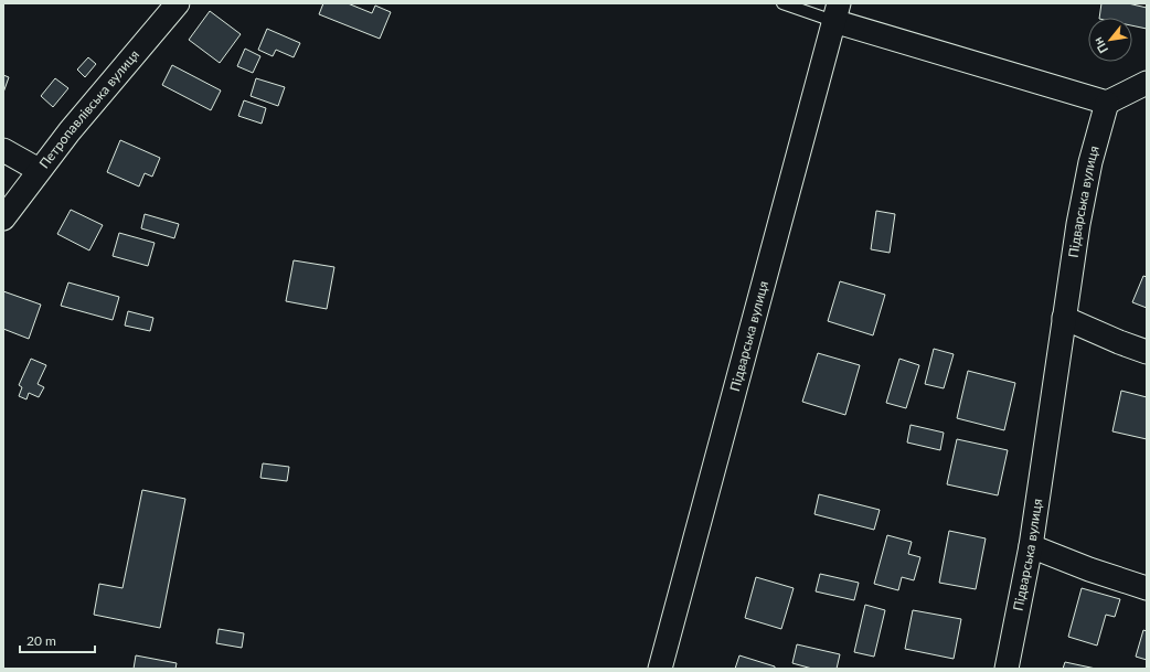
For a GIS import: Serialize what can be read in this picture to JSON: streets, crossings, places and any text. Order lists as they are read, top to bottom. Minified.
{"streets":{"street":["Петропавлівська вулиця","Підварська вулиця"]},"scale_bar":"20 m","north":"bottom left"}
